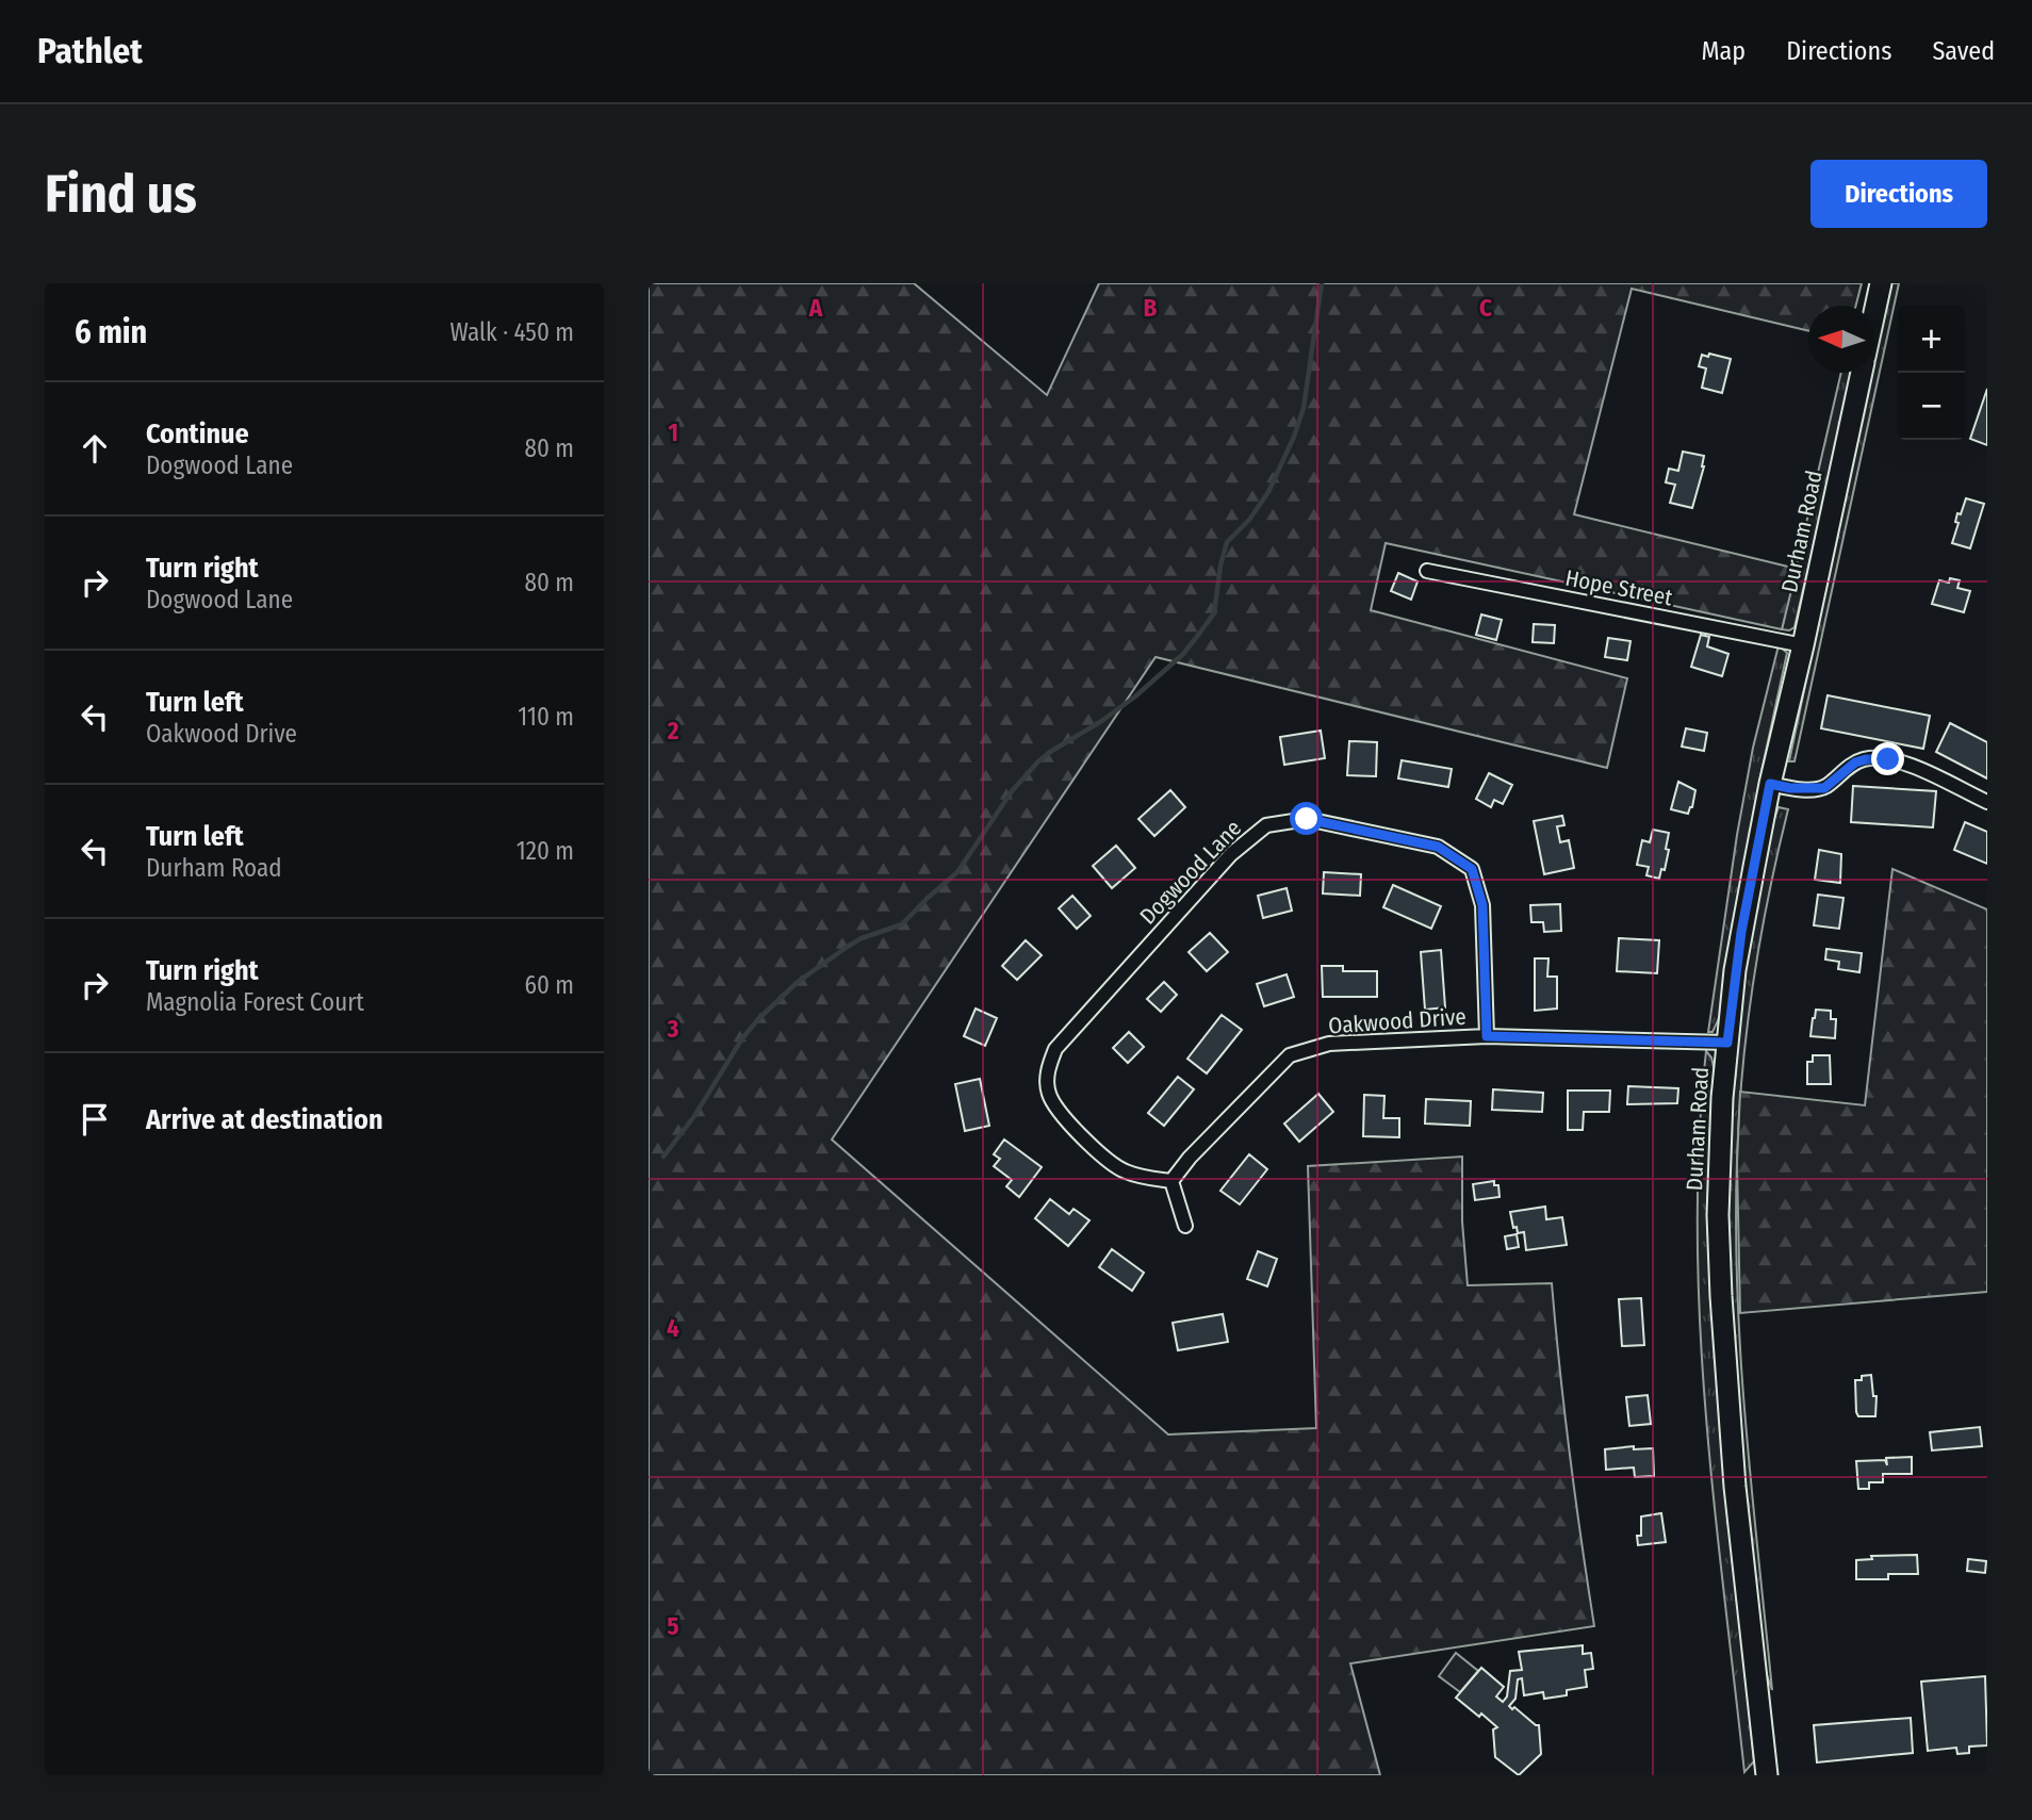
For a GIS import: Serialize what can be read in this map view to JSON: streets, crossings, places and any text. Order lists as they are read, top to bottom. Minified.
{"streets":{"main road":["Durham Road"],"street":["Hope Street","Dogwood Lane","Oakwood Drive"]},"crossings":[["Durham Road","Hope Street"],["Durham Road","Oakwood Drive"],["Dogwood Lane","Oakwood Drive"]],"north":"left","page":{"header":"Pathlet","nav":["Map","Directions","Saved"],"buttons":"Directions","title":"Find us","heading":["6 min","Walk · 450 m"],"map_buttons":["+","−"],"list":[["Continue","Dogwood Lane","80 m"],["Turn right","Dogwood Lane","80 m"],["Turn left","Oakwood Drive","110 m"],["Turn left","Durham Road","120 m"],["Turn right","Magnolia Forest Court","60 m"],"Arrive at destination"]},"grid":{"columns":["A","B","C"],"rows":["1","2","3","4","5"]}}
